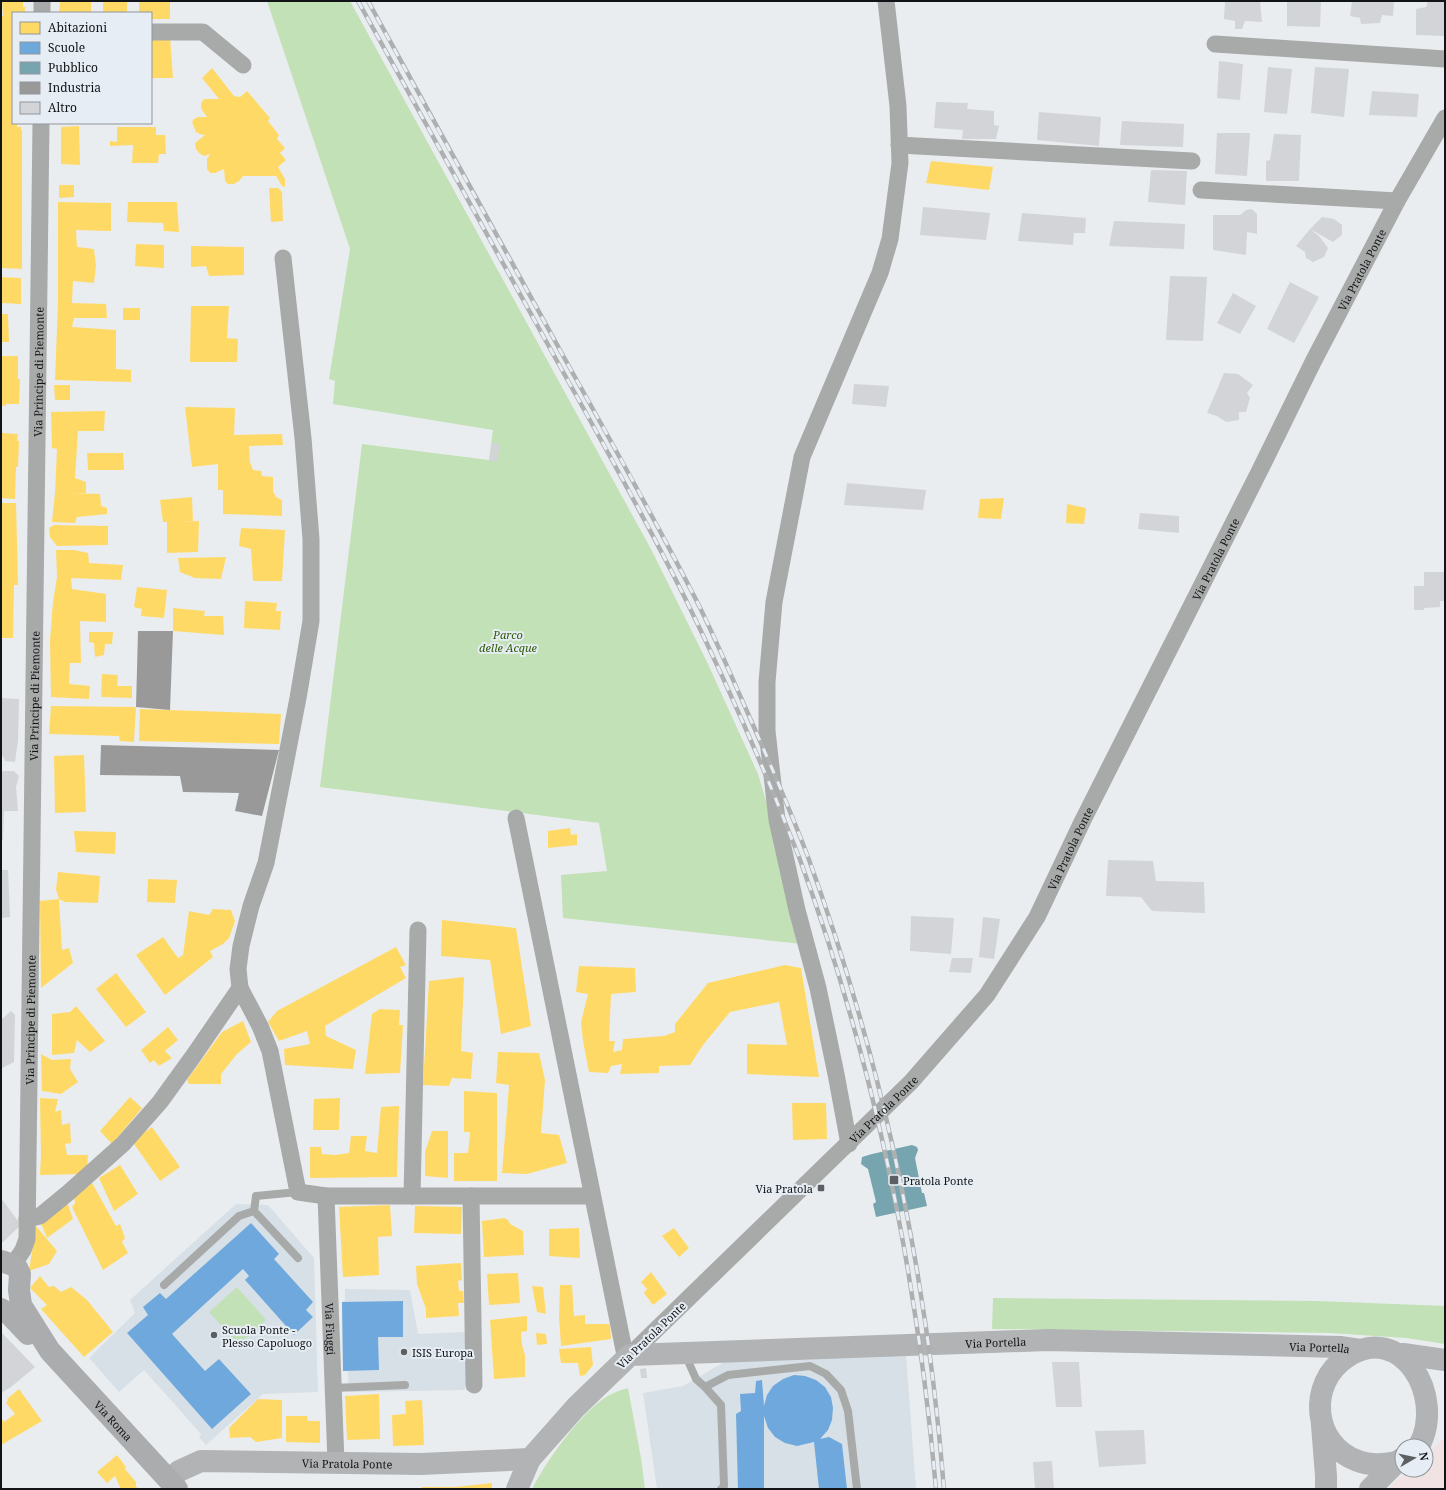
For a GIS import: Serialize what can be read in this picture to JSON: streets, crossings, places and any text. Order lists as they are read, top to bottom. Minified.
{"streets":{"main road":["Via Pratola Ponte","Via Portella","Via Roma"],"street":["Via Principe di Piemonte","Via Fiuggi"]},"crossings":[["Via Pratola Ponte","Via Fiuggi"],["Via Pratola Ponte","Via Portella"],["Via Pratola Ponte","Via Roma"]],"parks":["Parco delle Acque"],"places":{"transit":["Pratola Ponte","Via Pratola"],"other":["Scuola Ponte - Plesso Capoluogo","ISIS Europa"]},"legend":["Abitazioni","Scuole","Pubblico","Industria","Altro"],"north":"right"}
